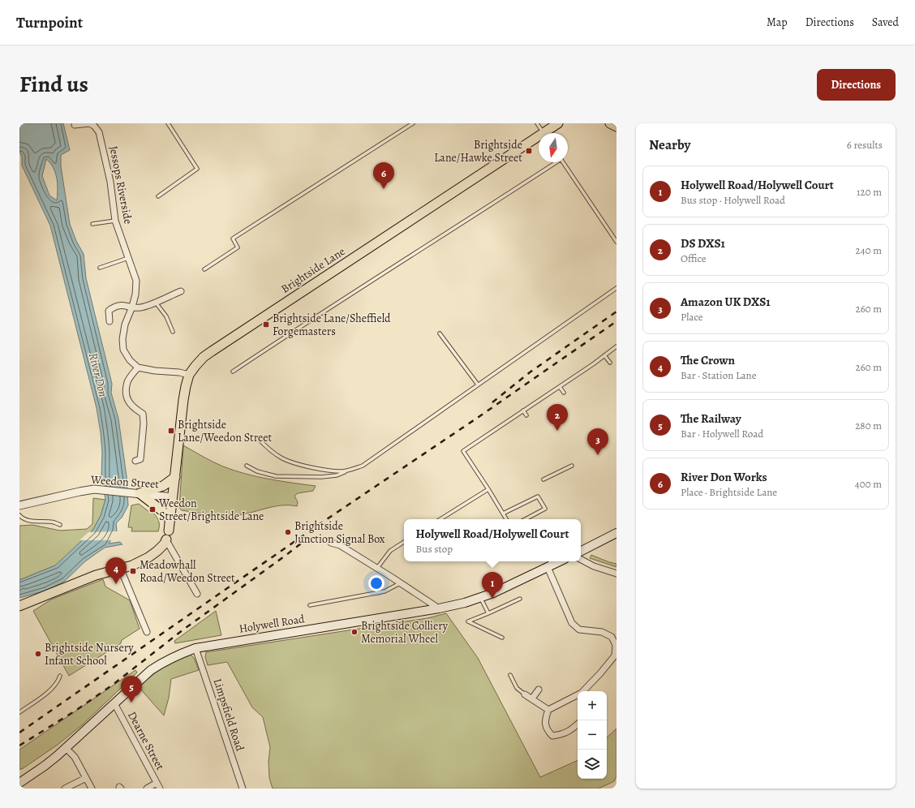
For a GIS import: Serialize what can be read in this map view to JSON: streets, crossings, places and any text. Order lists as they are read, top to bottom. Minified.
{"streets":{"main road":["Brightside Lane","Holywell Road"],"street":["Jessops Riverside","Weedon Street","Limpsfield Road","Dearne Street"]},"crossings":[["Brightside Lane","Weedon Street"],["Holywell Road","Limpsfield Road"],["Holywell Road","Dearne Street"]],"water":["River Don"],"places":{"transit":["Brightside Lane/Hawke Street","Brightside Lane/Sheffield Forgemasters","Brightside Lane/Weedon Street","Weedon Street/Brightside Lane","Meadowhall Road/Weedon Street"],"other":["Brightside Junction Signal Box","Brightside Colliery Memorial Wheel","Brightside Nursery Infant School"]},"north":"bottom","page":{"header":"Turnpoint","nav":["Map","Directions","Saved"],"title":"Find us","buttons":"Directions","heading":["Nearby","6 results"],"pins":["6","2","3","4","1","5"],"list":[{"mark":"1","name":"Holywell Road/Holywell Court","note":"Bus stop · Holywell Road","value":"120 m"},{"mark":"2","name":"DS DXS1","note":"Office","value":"240 m"},{"mark":"3","name":"Amazon UK DXS1","note":"Place","value":"260 m"},{"mark":"4","name":"The Crown","note":"Bar · Station Lane","value":"260 m"},{"mark":"5","name":"The Railway","note":"Bar · Holywell Road","value":"280 m"},{"mark":"6","name":"River Don Works","note":"Place · Brightside Lane","value":"400 m"}],"popup":["Holywell Road/Holywell Court","Bus stop"],"map_buttons":["+","−"]}}
